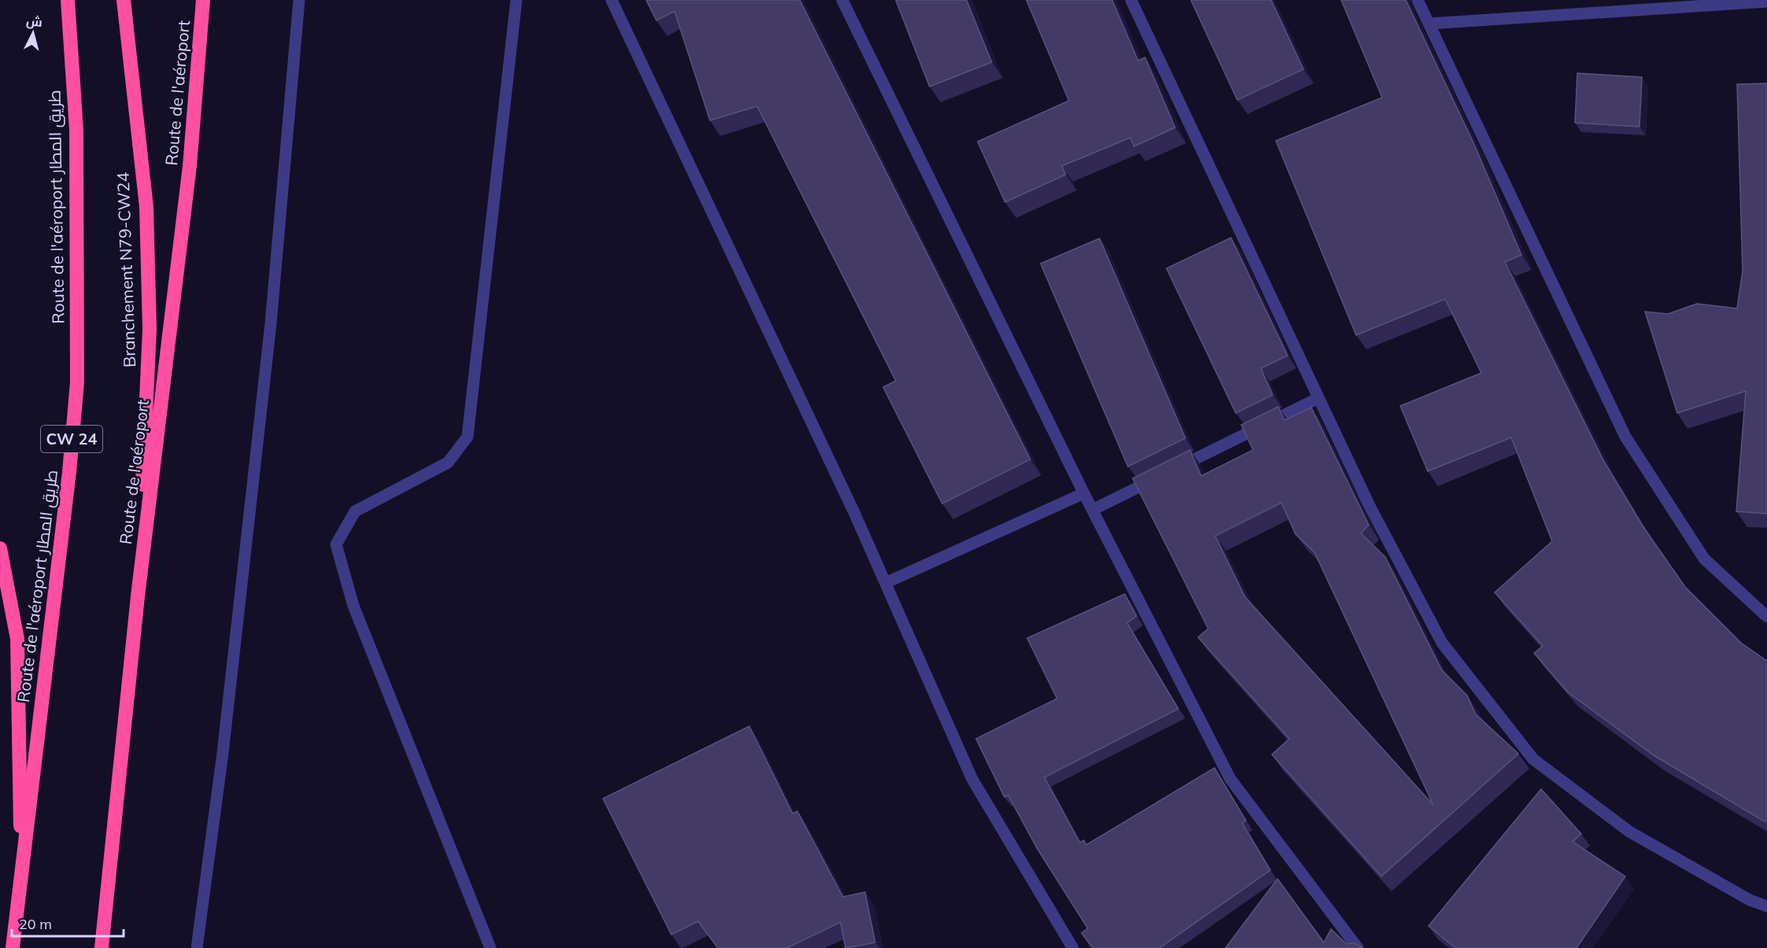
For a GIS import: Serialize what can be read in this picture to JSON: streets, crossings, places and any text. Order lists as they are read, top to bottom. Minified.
{"streets":{"highway":["Route de l'aéroport","Route de l'aéroport طريق المطار","Branchement N79-CW24","CW 24"]},"crossings":[["Route de l'aéroport","Branchement N79-CW24"]],"scale_bar":"20 m","north":"top"}
